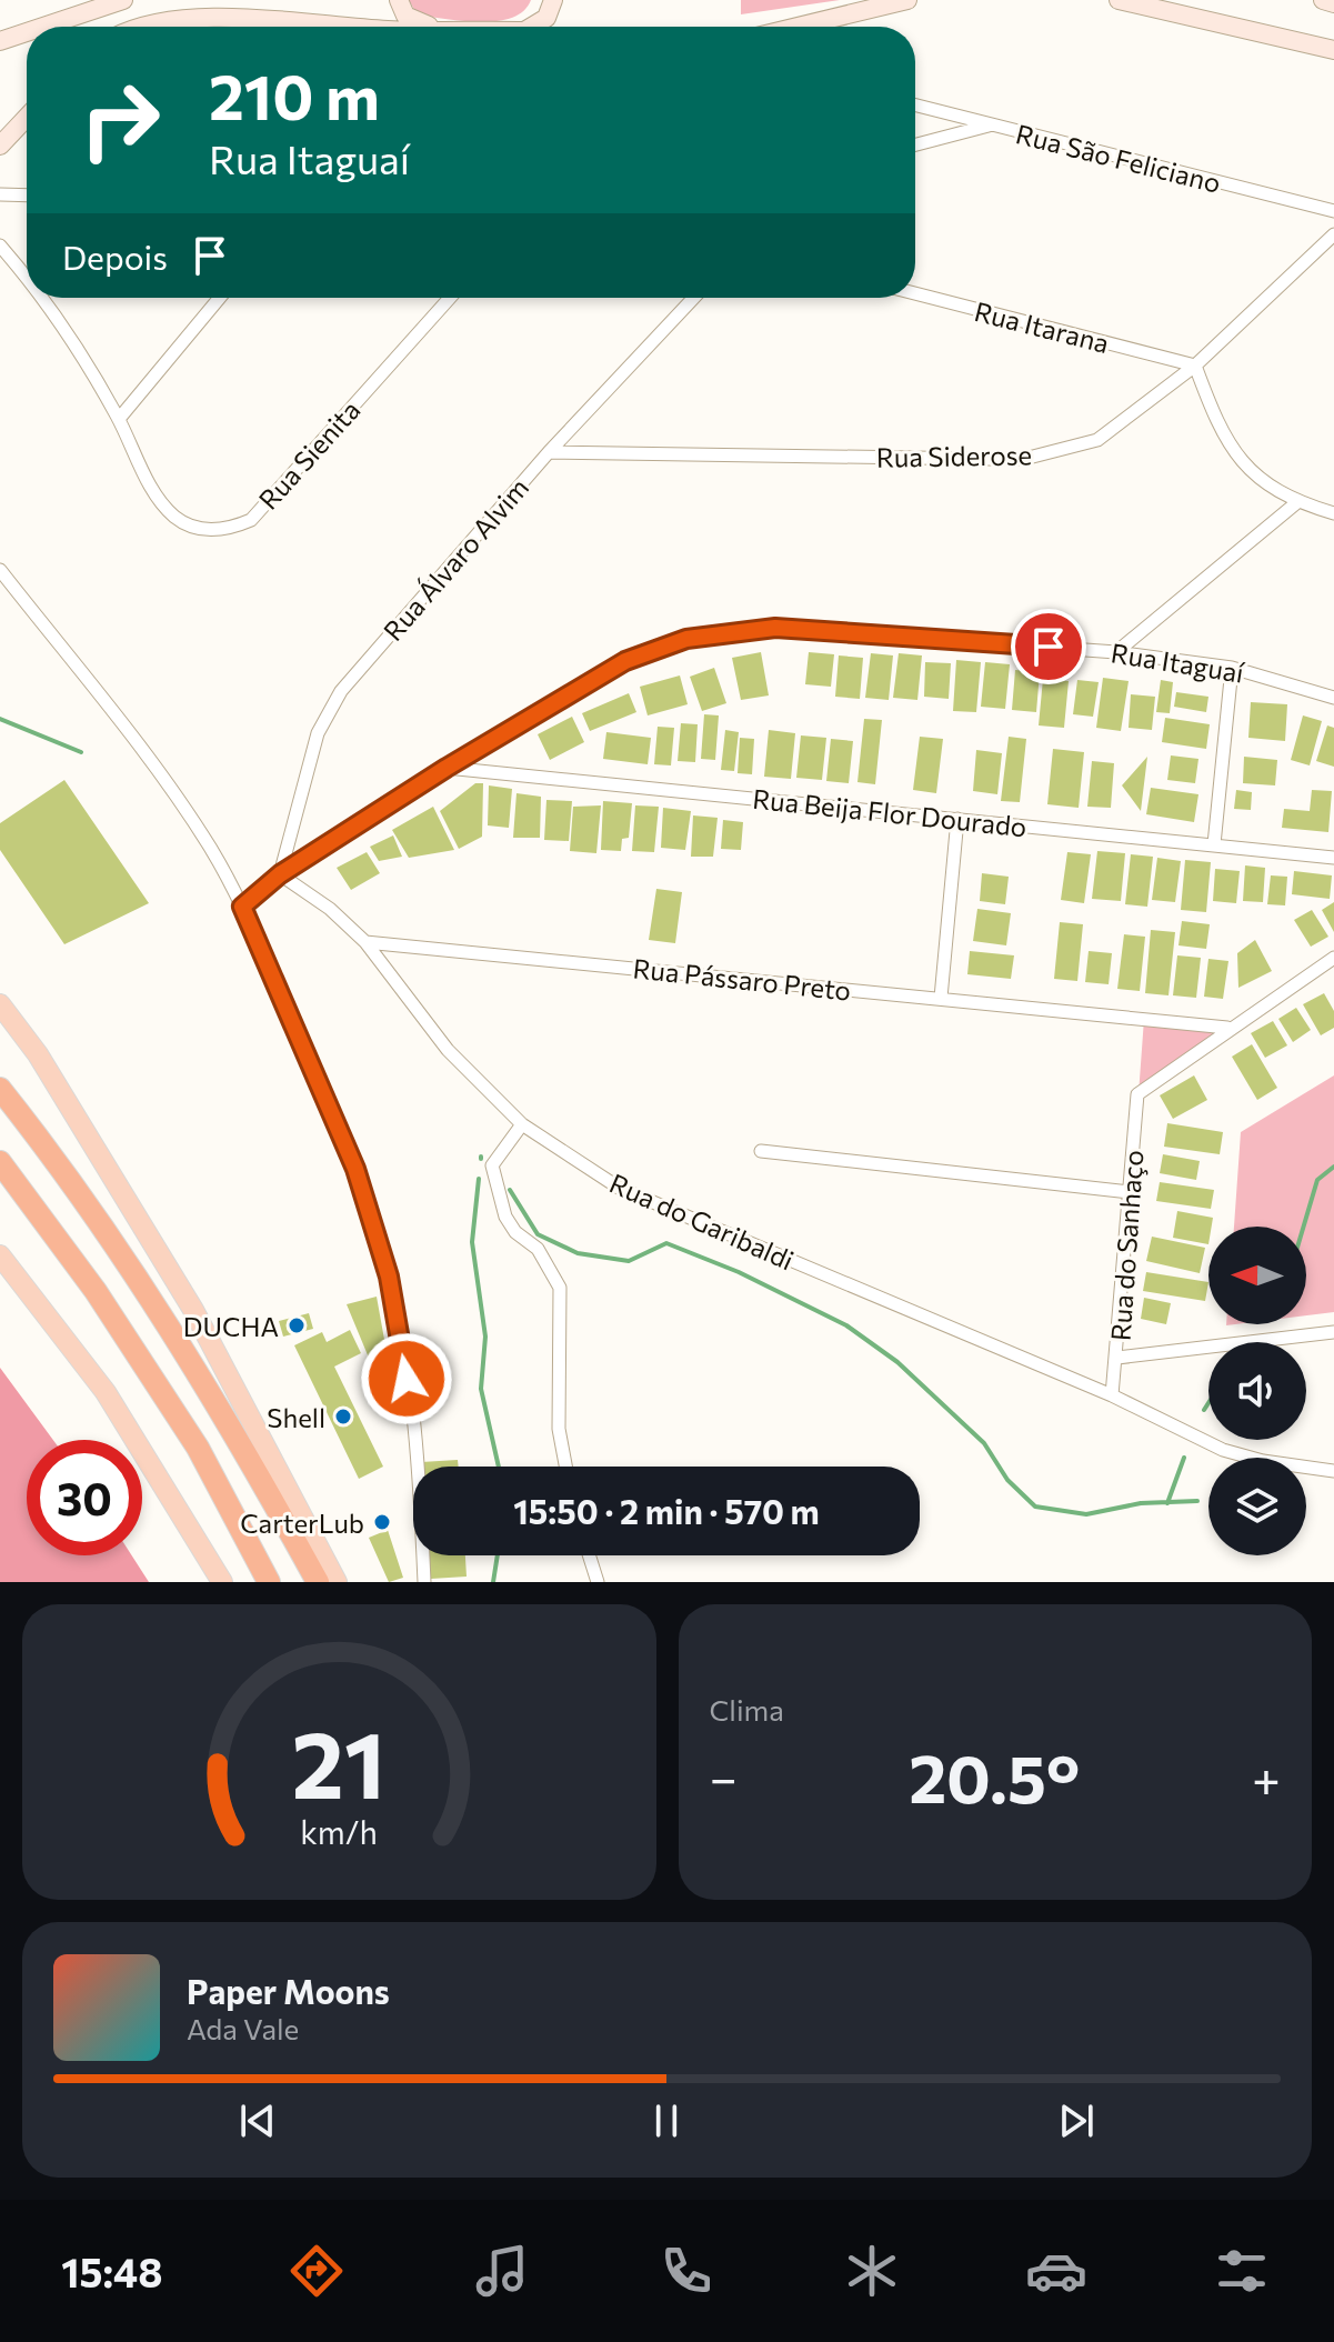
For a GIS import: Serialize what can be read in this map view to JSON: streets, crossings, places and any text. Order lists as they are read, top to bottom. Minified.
{"streets":{"street":["Rua São Feliciano","Rua Itarana","Rua Sienita","Rua Siderose","Rua Álvaro Alvim","Rua Itaguaí","Rua Beija Flor Dourado","Rua Pássaro Preto","Rua do Garibaldi","Rua do Sanhaço"]},"crossings":[["Rua Itarana","Rua Siderose"],["Rua Siderose","Rua Álvaro Alvim"],["Rua Álvaro Alvim","Rua Itaguaí"],["Rua Itaguaí","Rua Beija Flor Dourado"],["Rua Pássaro Preto","Rua do Garibaldi"],["Rua Pássaro Preto","Rua do Sanhaço"],["Rua do Garibaldi","Rua do Sanhaço"]],"places":["DUCHA","Shell","CarterLub"],"north":"left","page":{"turn":["210 m","Rua Itaguaí"],"then":"Depois","limit":"30","trip":"15:50 · 2 min · 570 m","tile":"Clima","heat":["−","20.5°","+"],"song":["Paper Moons","Ada Vale"],"tabs":"15:48","gauge":["21","km/h"]}}
